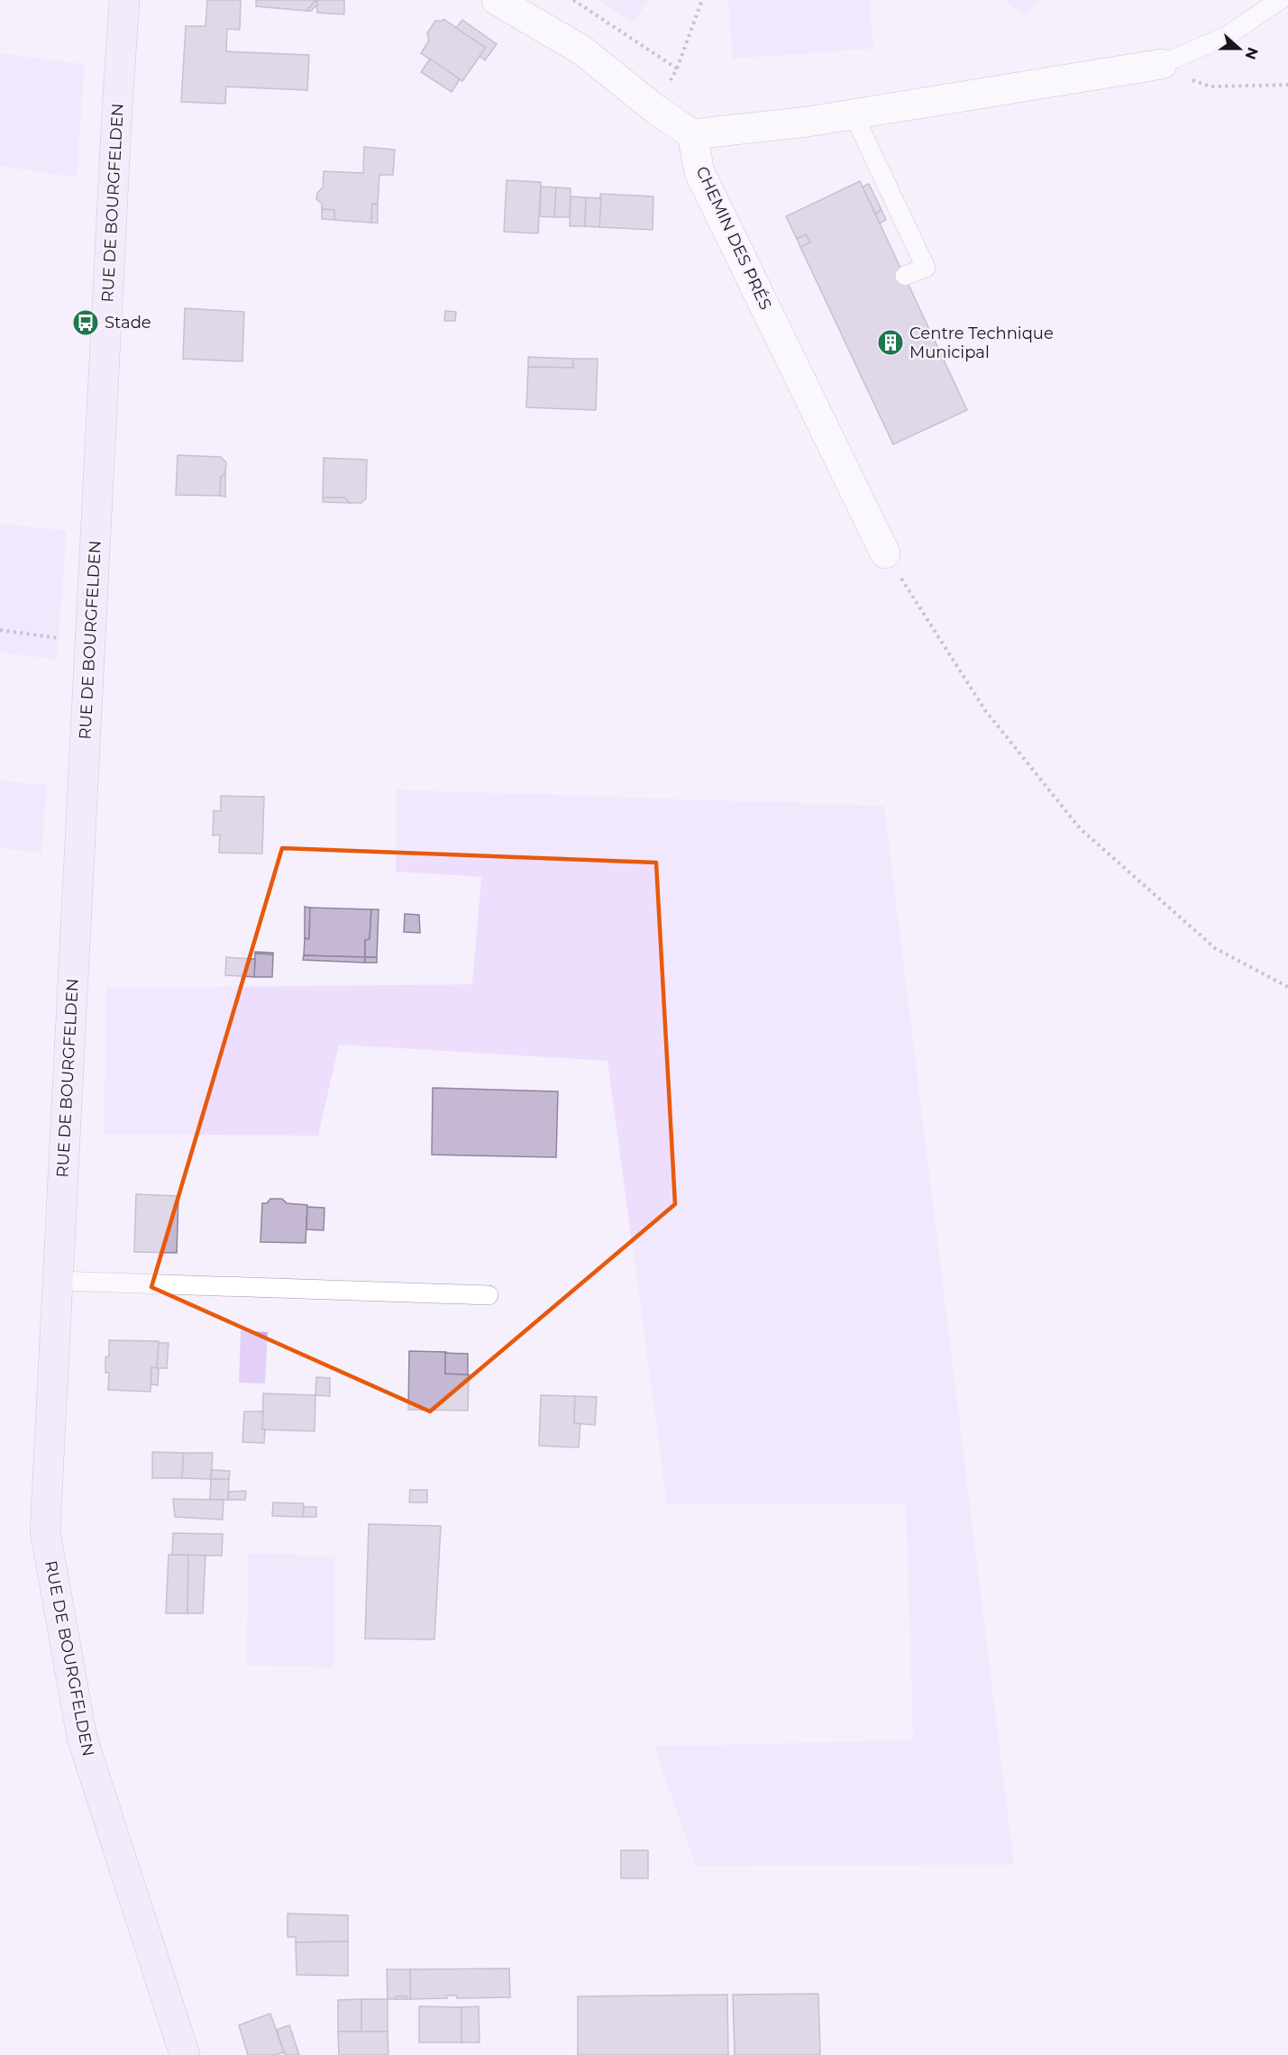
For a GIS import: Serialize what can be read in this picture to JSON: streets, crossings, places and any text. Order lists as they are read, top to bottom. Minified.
{"streets":{"main road":["RUE DE BOURGFELDEN"],"street":["CHEMIN DES PRÉS"]},"places":{"bus stop":["Stade"],"building":["Centre Technique Municipal"]},"north":"right"}
